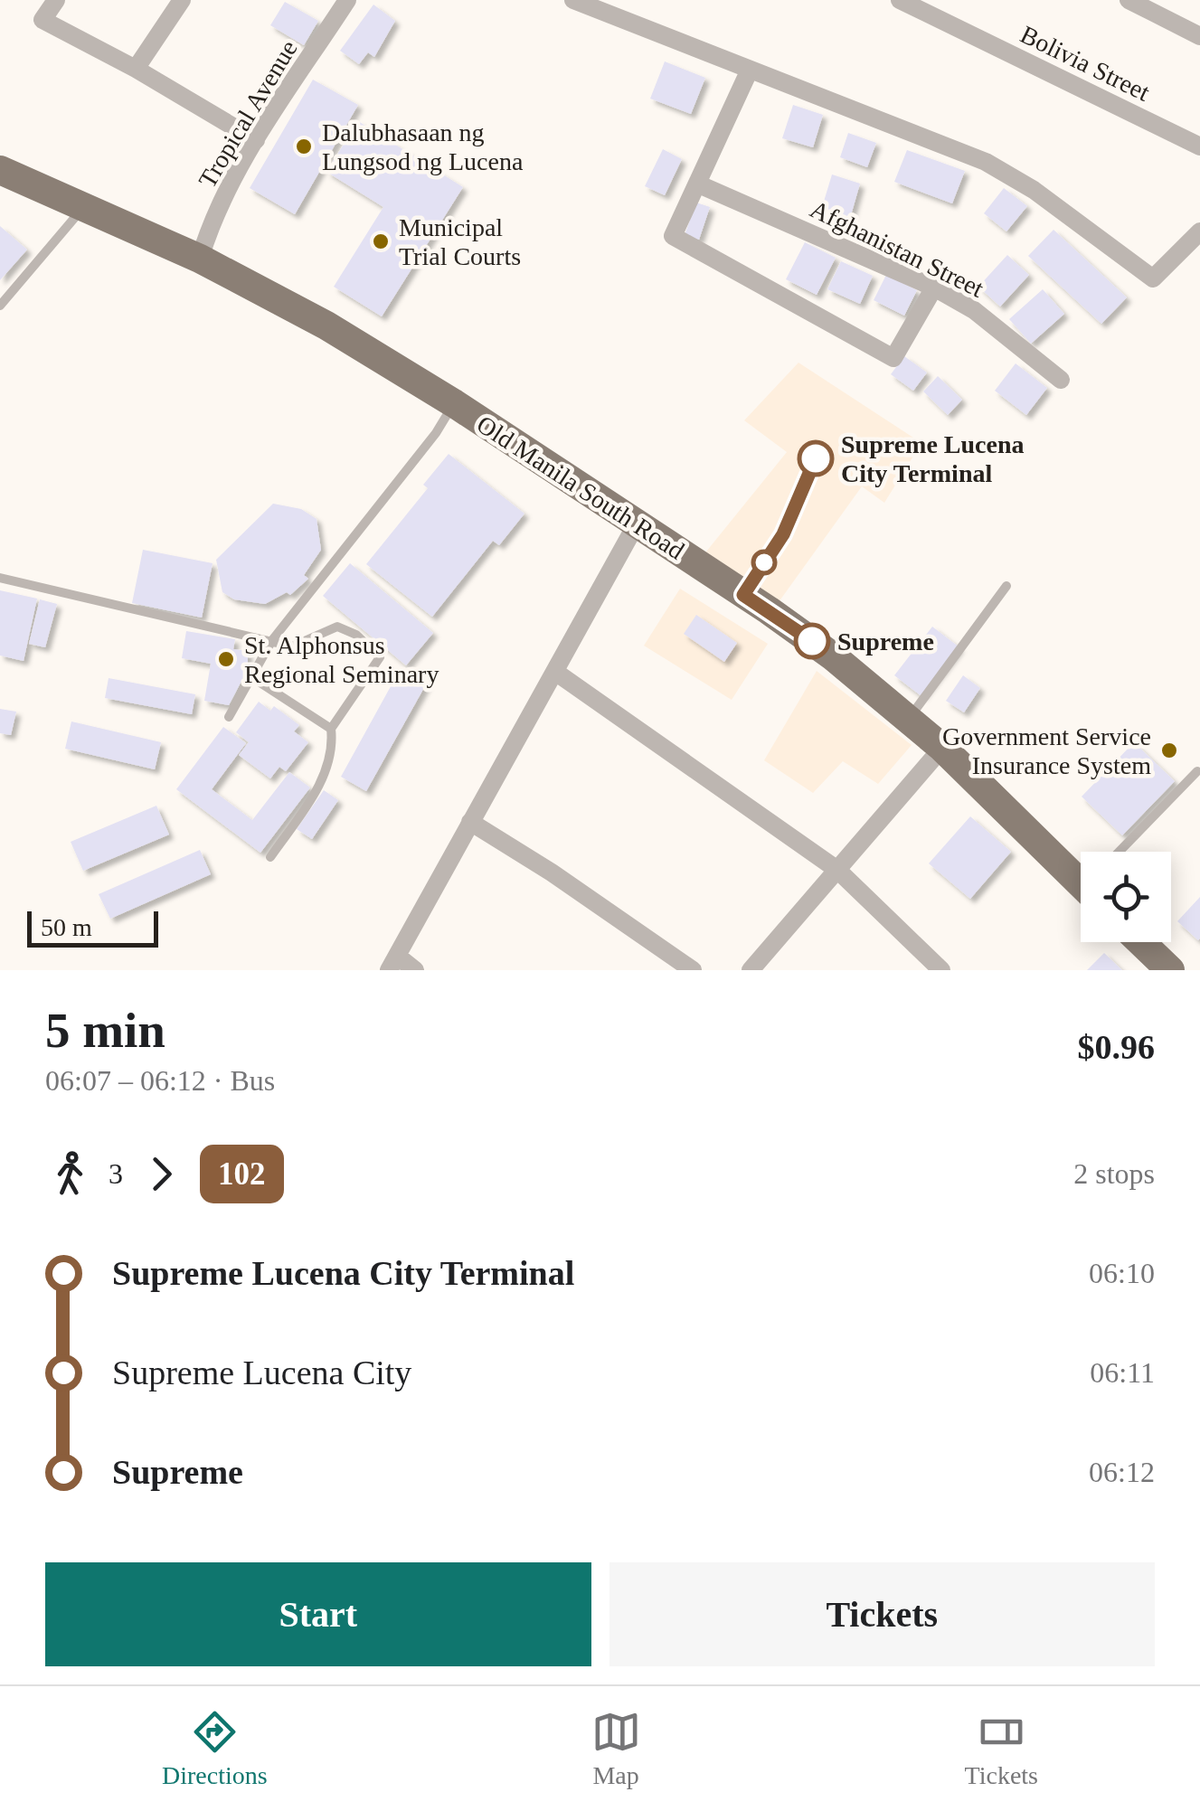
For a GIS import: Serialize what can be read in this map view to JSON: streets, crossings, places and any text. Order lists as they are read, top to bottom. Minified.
{"streets":{"main road":["Old Manila South Road"],"street":["Bolivia Street","Tropical Avenue","Afghanistan Street"]},"crossings":[["Tropical Avenue","Old Manila South Road"]],"places":["Dalubhasaan ng Lungsod ng Lucena","Municipal Trial Courts","Supreme Lucena City Terminal","Supreme","St. Alphonsus Regional Seminary","Government Service Insurance System"],"lines":["bus line 102"],"scale_bar":"50 m","page":{"scale":"50 m","heading":["5 min","06:07 – 06:12 · Bus","$0.96"],"legs":["3","102","2 stops"],"list":[{"name":"Supreme Lucena City Terminal","value":"06:10"},{"name":"Supreme Lucena City","value":"06:11"},{"name":"Supreme","value":"06:12"}],"buttons":["Start","Tickets"],"tabs":["Directions","Map","Tickets"]}}
